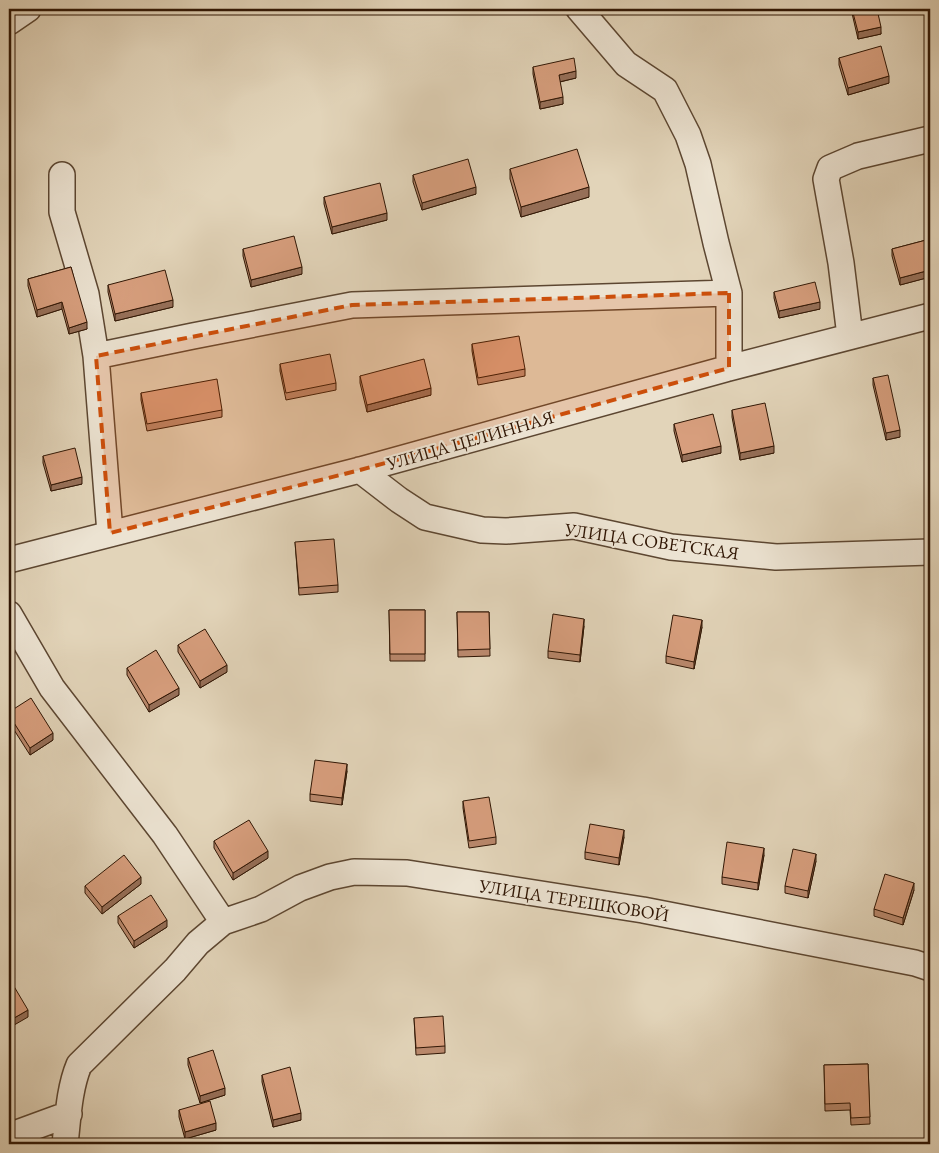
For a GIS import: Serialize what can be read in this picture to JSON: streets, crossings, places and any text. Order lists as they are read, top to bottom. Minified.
{"streets":{"street":["УЛИЦА ЦЕЛИННАЯ","УЛИЦА СОВЕТСКАЯ","УЛИЦА ТЕРЕШКОВОЙ"]},"crossings":[["УЛИЦА ЦЕЛИННАЯ","УЛИЦА СОВЕТСКАЯ"]]}
